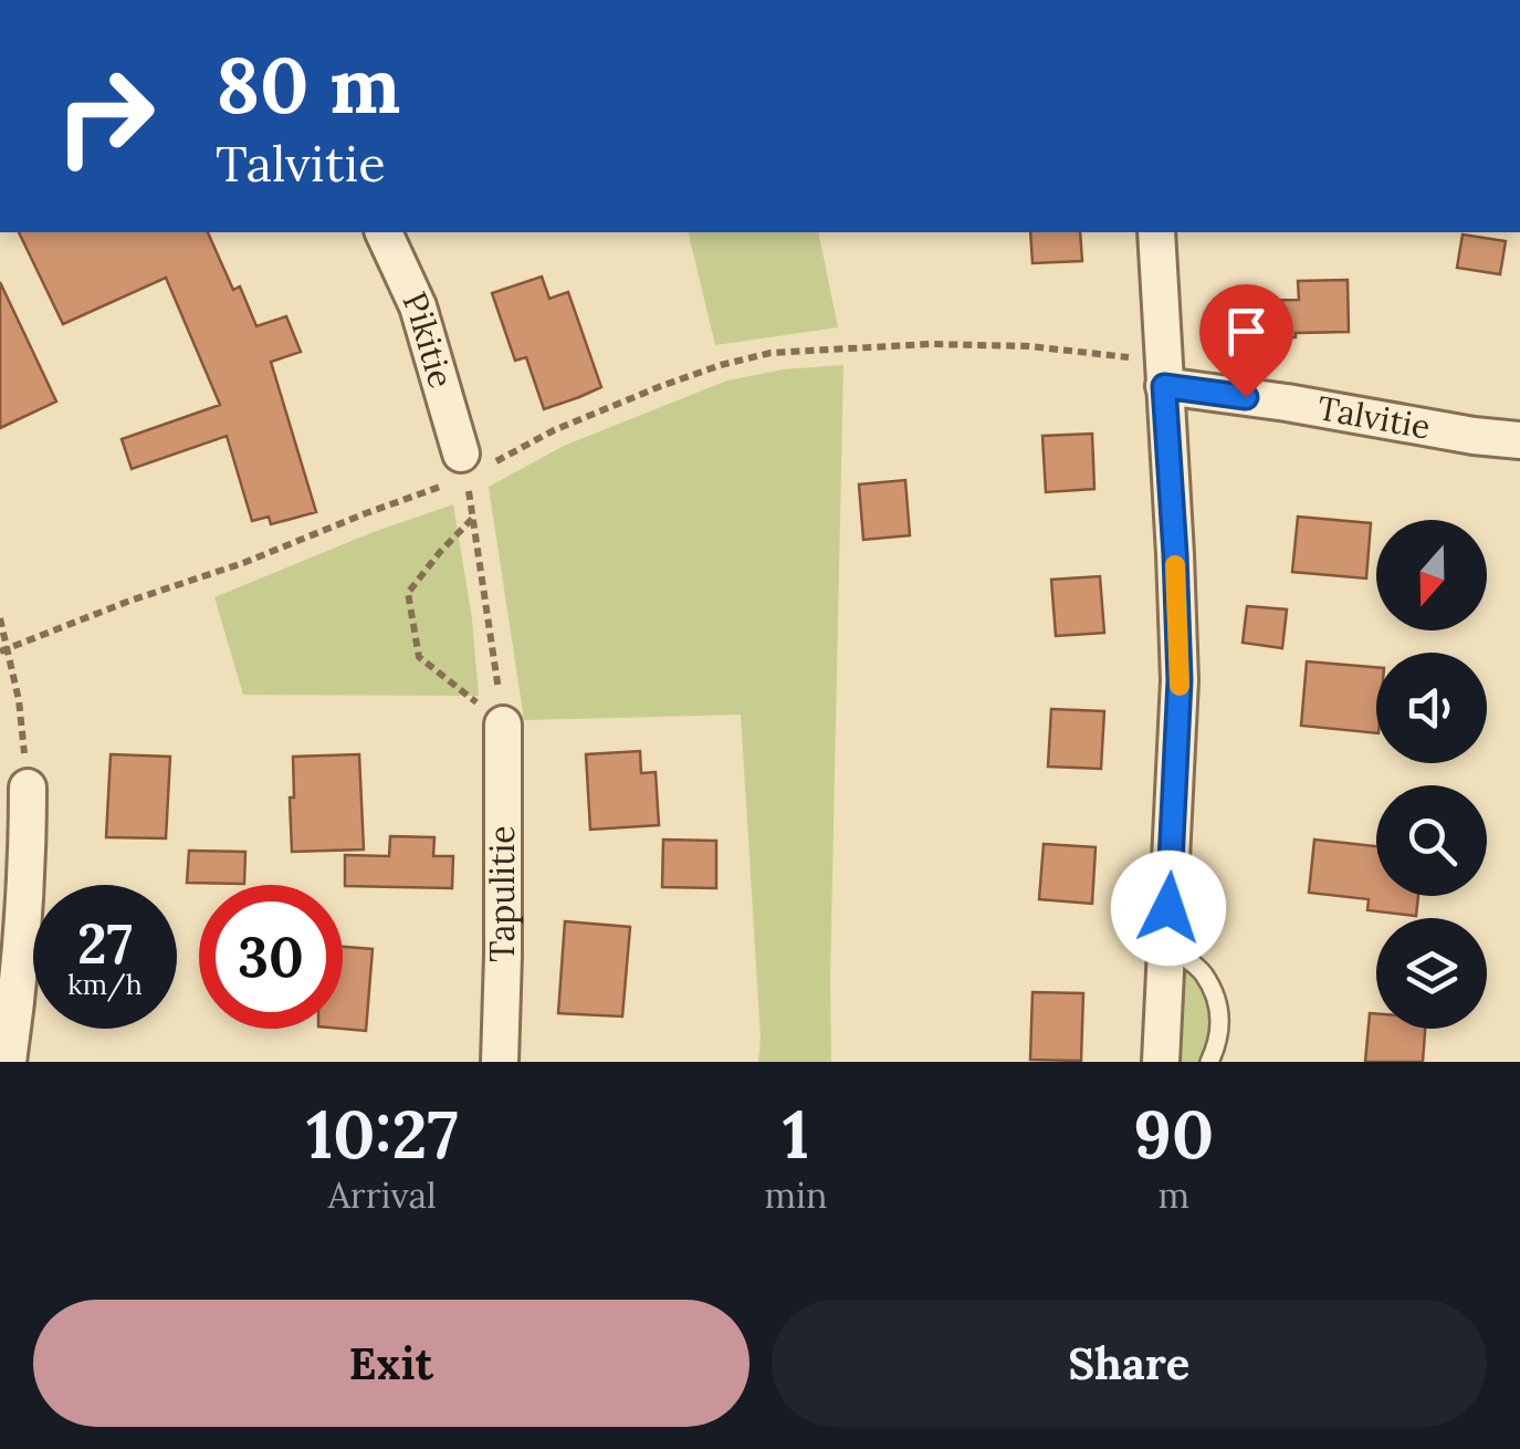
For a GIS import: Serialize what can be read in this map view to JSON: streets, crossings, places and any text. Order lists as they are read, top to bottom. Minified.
{"streets":{"street":["Pikitie","Talvitie","Tapulitie"]},"north":"bottom","page":{"turn":["80 m","Talvitie"],"speed":"27 km/h","limit":"30","eta":["10:27","Arrival","1","min","90","m"],"buttons":["Exit","Share"]}}
